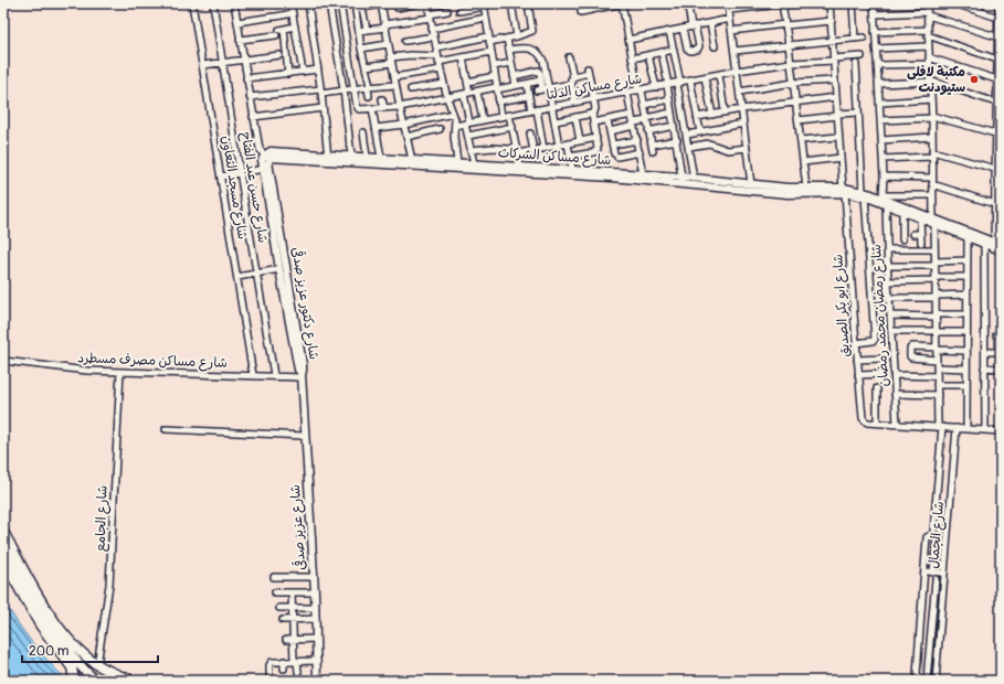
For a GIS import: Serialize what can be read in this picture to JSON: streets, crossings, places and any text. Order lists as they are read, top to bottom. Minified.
{"streets":{"street":["شارع مساكن الدلتا","شارع مساكن الشركات","شارع مسجد التعاون","شارع حسن عبد الفتاح","شارع دكتور عزيز صدقى","شارع ابو بكر الصديق","شارع رمضان محمد رمضان","شارع مساكن مصرف مسطرد","شارع الجامع","شارع عزيز صدقى","شارع الجمال"]},"crossings":[["شارع مساكن الدلتا","شارع ابو بكر الصديق"],["شارع مساكن الشركات","شارع دكتور عزيز صدقى"],["شارع مساكن الشركات","شارع ابو بكر الصديق"],["شارع مسجد التعاون","شارع مساكن مصرف مسطرد"],["شارع حسن عبد الفتاح","شارع مساكن مصرف مسطرد"],["شارع دكتور عزيز صدقى","شارع مساكن مصرف مسطرد"],["شارع دكتور عزيز صدقى","شارع عزيز صدقى"],["شارع مساكن مصرف مسطرد","شارع الجامع"],["شارع مساكن مصرف مسطرد","شارع عزيز صدقى"]],"places":["مكتبة لافلى ستيودنت"],"scale_bar":"200 m"}
